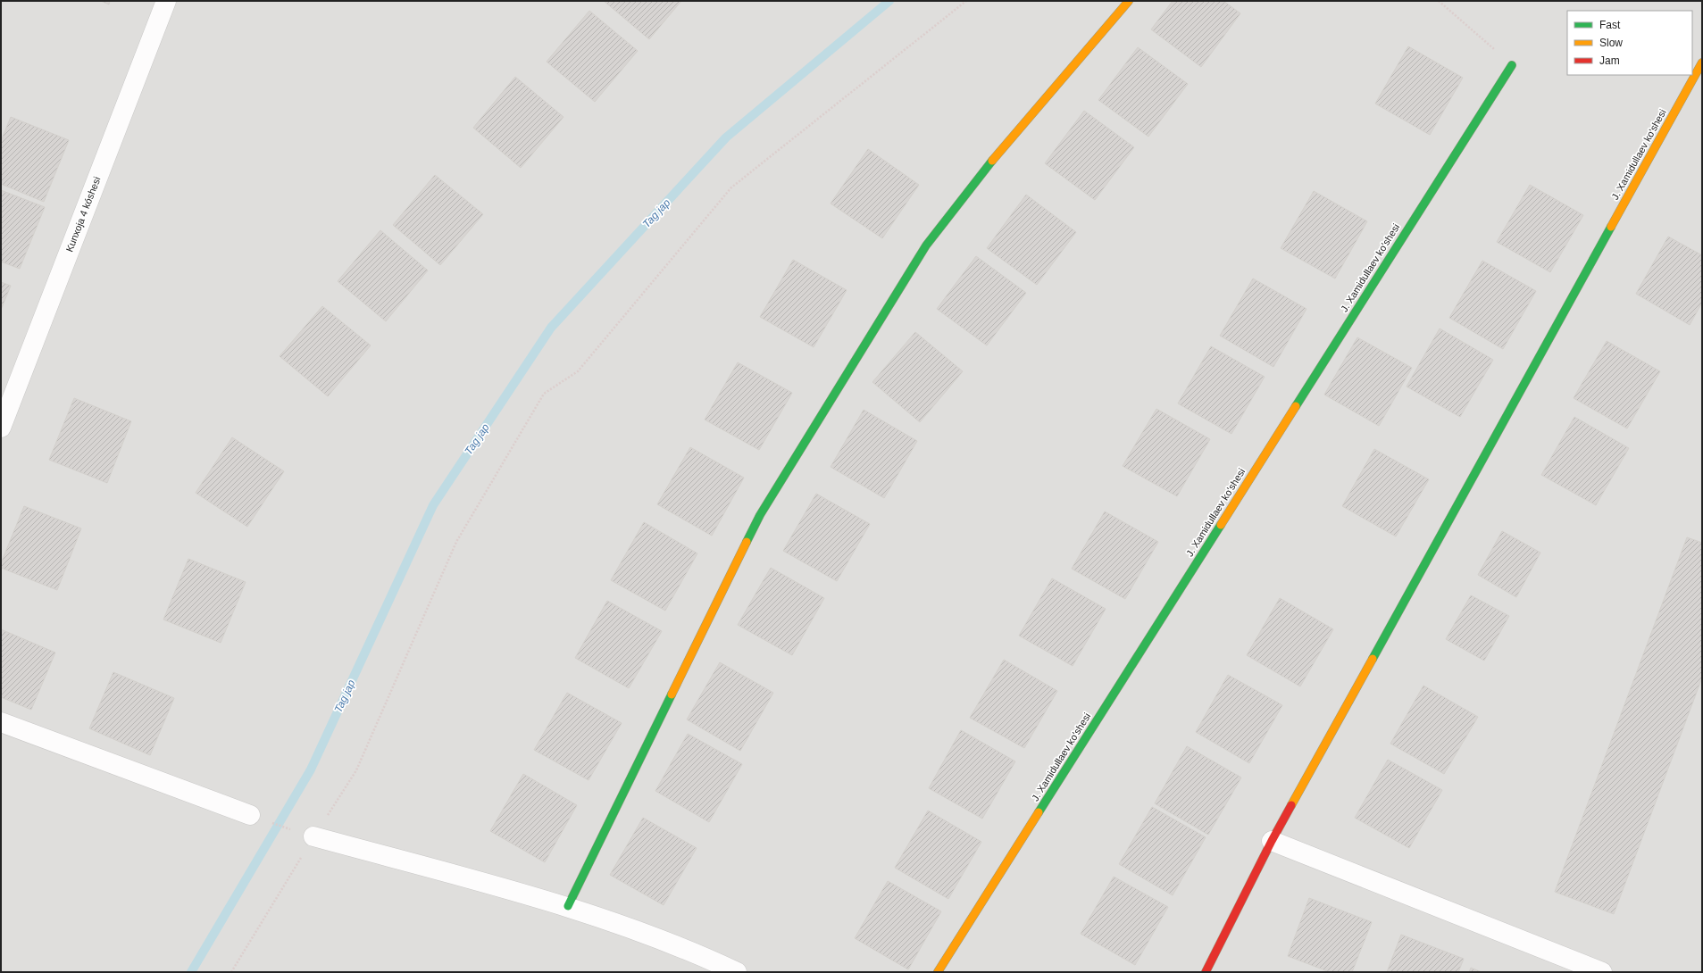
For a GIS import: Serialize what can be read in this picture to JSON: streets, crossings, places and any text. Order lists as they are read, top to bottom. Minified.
{"streets":{"street":["J. Xamidullaev ko'shesi","Kunxoja 4 kóshesi"]},"water":["Tag jap"],"legend":["Fast","Slow","Jam"]}
